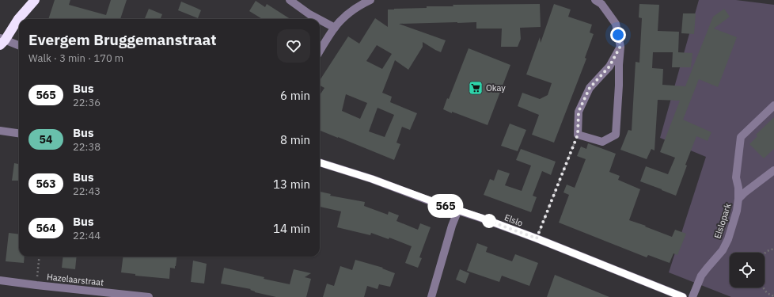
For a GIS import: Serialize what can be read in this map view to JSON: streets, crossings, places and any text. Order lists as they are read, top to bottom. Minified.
{"streets":{"street":["Elslo","Elslopark","Hazelaarstraat"]},"places":{"supermarket":["Okay"]},"lines":["bus line 565"],"page":{"on_map":"565","heading":["Evergem Bruggemanstraat","Walk · 3 min · 170 m"],"list":[{"mark":"565","name":"Bus","note":"22:36","value":"6 min"},{"mark":"54","name":"Bus","note":"22:38","value":"8 min"},{"mark":"563","name":"Bus","note":"22:43","value":"13 min"},{"mark":"564","name":"Bus","note":"22:44","value":"14 min"}]}}
